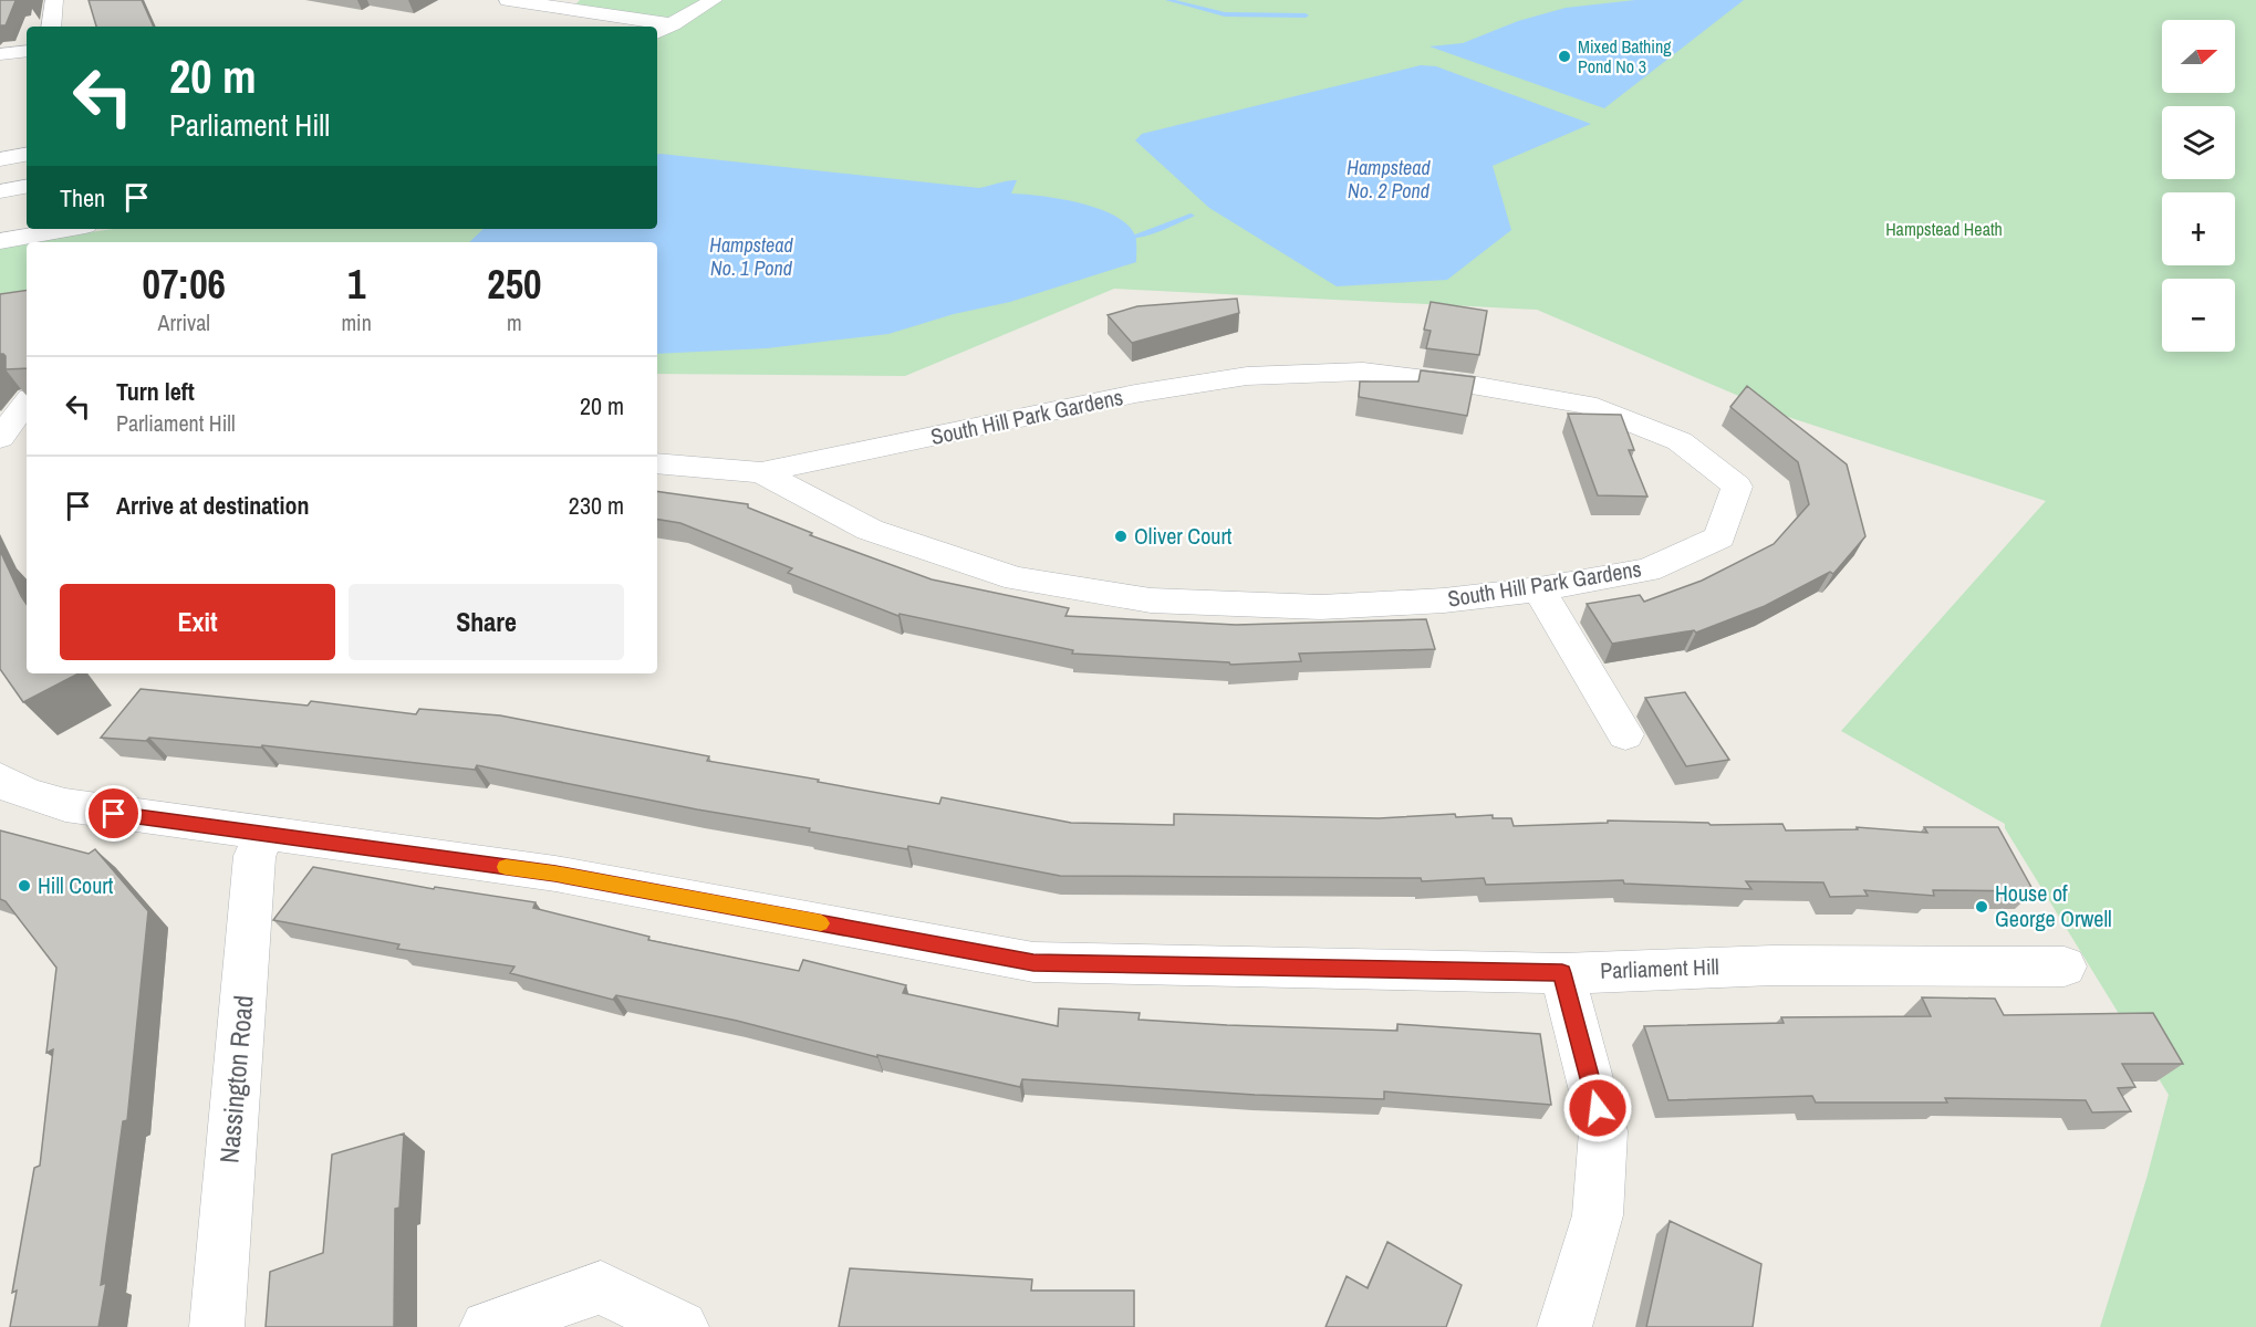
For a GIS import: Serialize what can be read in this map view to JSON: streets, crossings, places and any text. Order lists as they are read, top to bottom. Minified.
{"streets":{"street":["South Hill Park Gardens","Parliament Hill","Nassington Road"]},"crossings":[["Parliament Hill","Nassington Road"]],"water":["Hampstead No. 2 Pond","Hampstead No. 1 Pond"],"parks":["Hampstead Heath"],"places":["Mixed Bathing Pond No 3","Oliver Court","Hill Court","House of George Orwell"],"north":"right","page":{"map_buttons":["+","−"],"turn":["20 m","Parliament Hill"],"then":"Then","eta":["07:06","Arrival","1","min","250","m"],"list":[{"name":"Turn left","note":"Parliament Hill","value":"20 m"},{"name":"Arrive at destination","value":"230 m"}],"buttons":["Exit","Share"]}}
